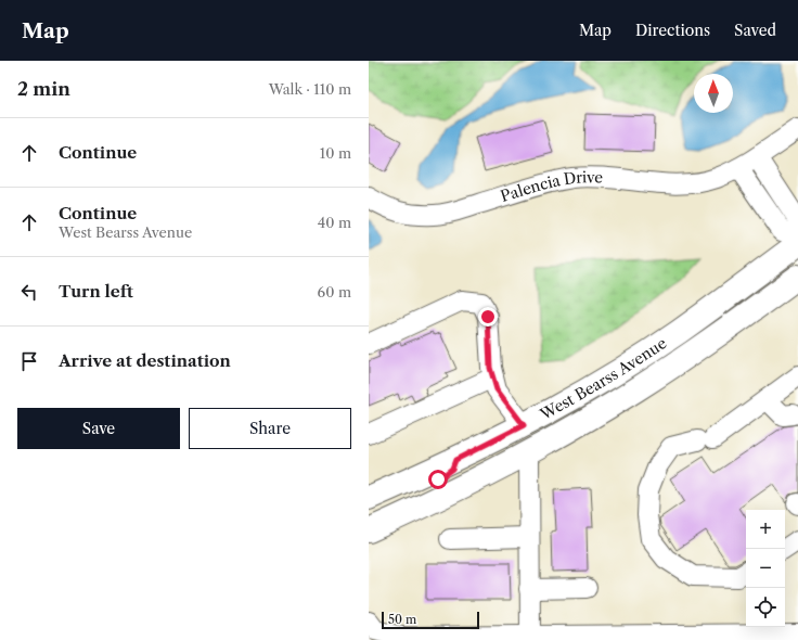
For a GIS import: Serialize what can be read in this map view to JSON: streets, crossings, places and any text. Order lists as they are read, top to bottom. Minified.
{"streets":{"main road":["West Bearss Avenue"],"street":["Palencia Drive"]},"scale_bar":"50 m","north":"top","page":{"header":"Map","nav":["Map","Directions","Saved"],"heading":["2 min","Walk · 110 m"],"list":[["Continue","10 m"],["Continue","West Bearss Avenue","40 m"],["Turn left","60 m"],"Arrive at destination"],"buttons":["Save","Share"],"map_buttons":["+","−"],"scale":"50 m"}}
